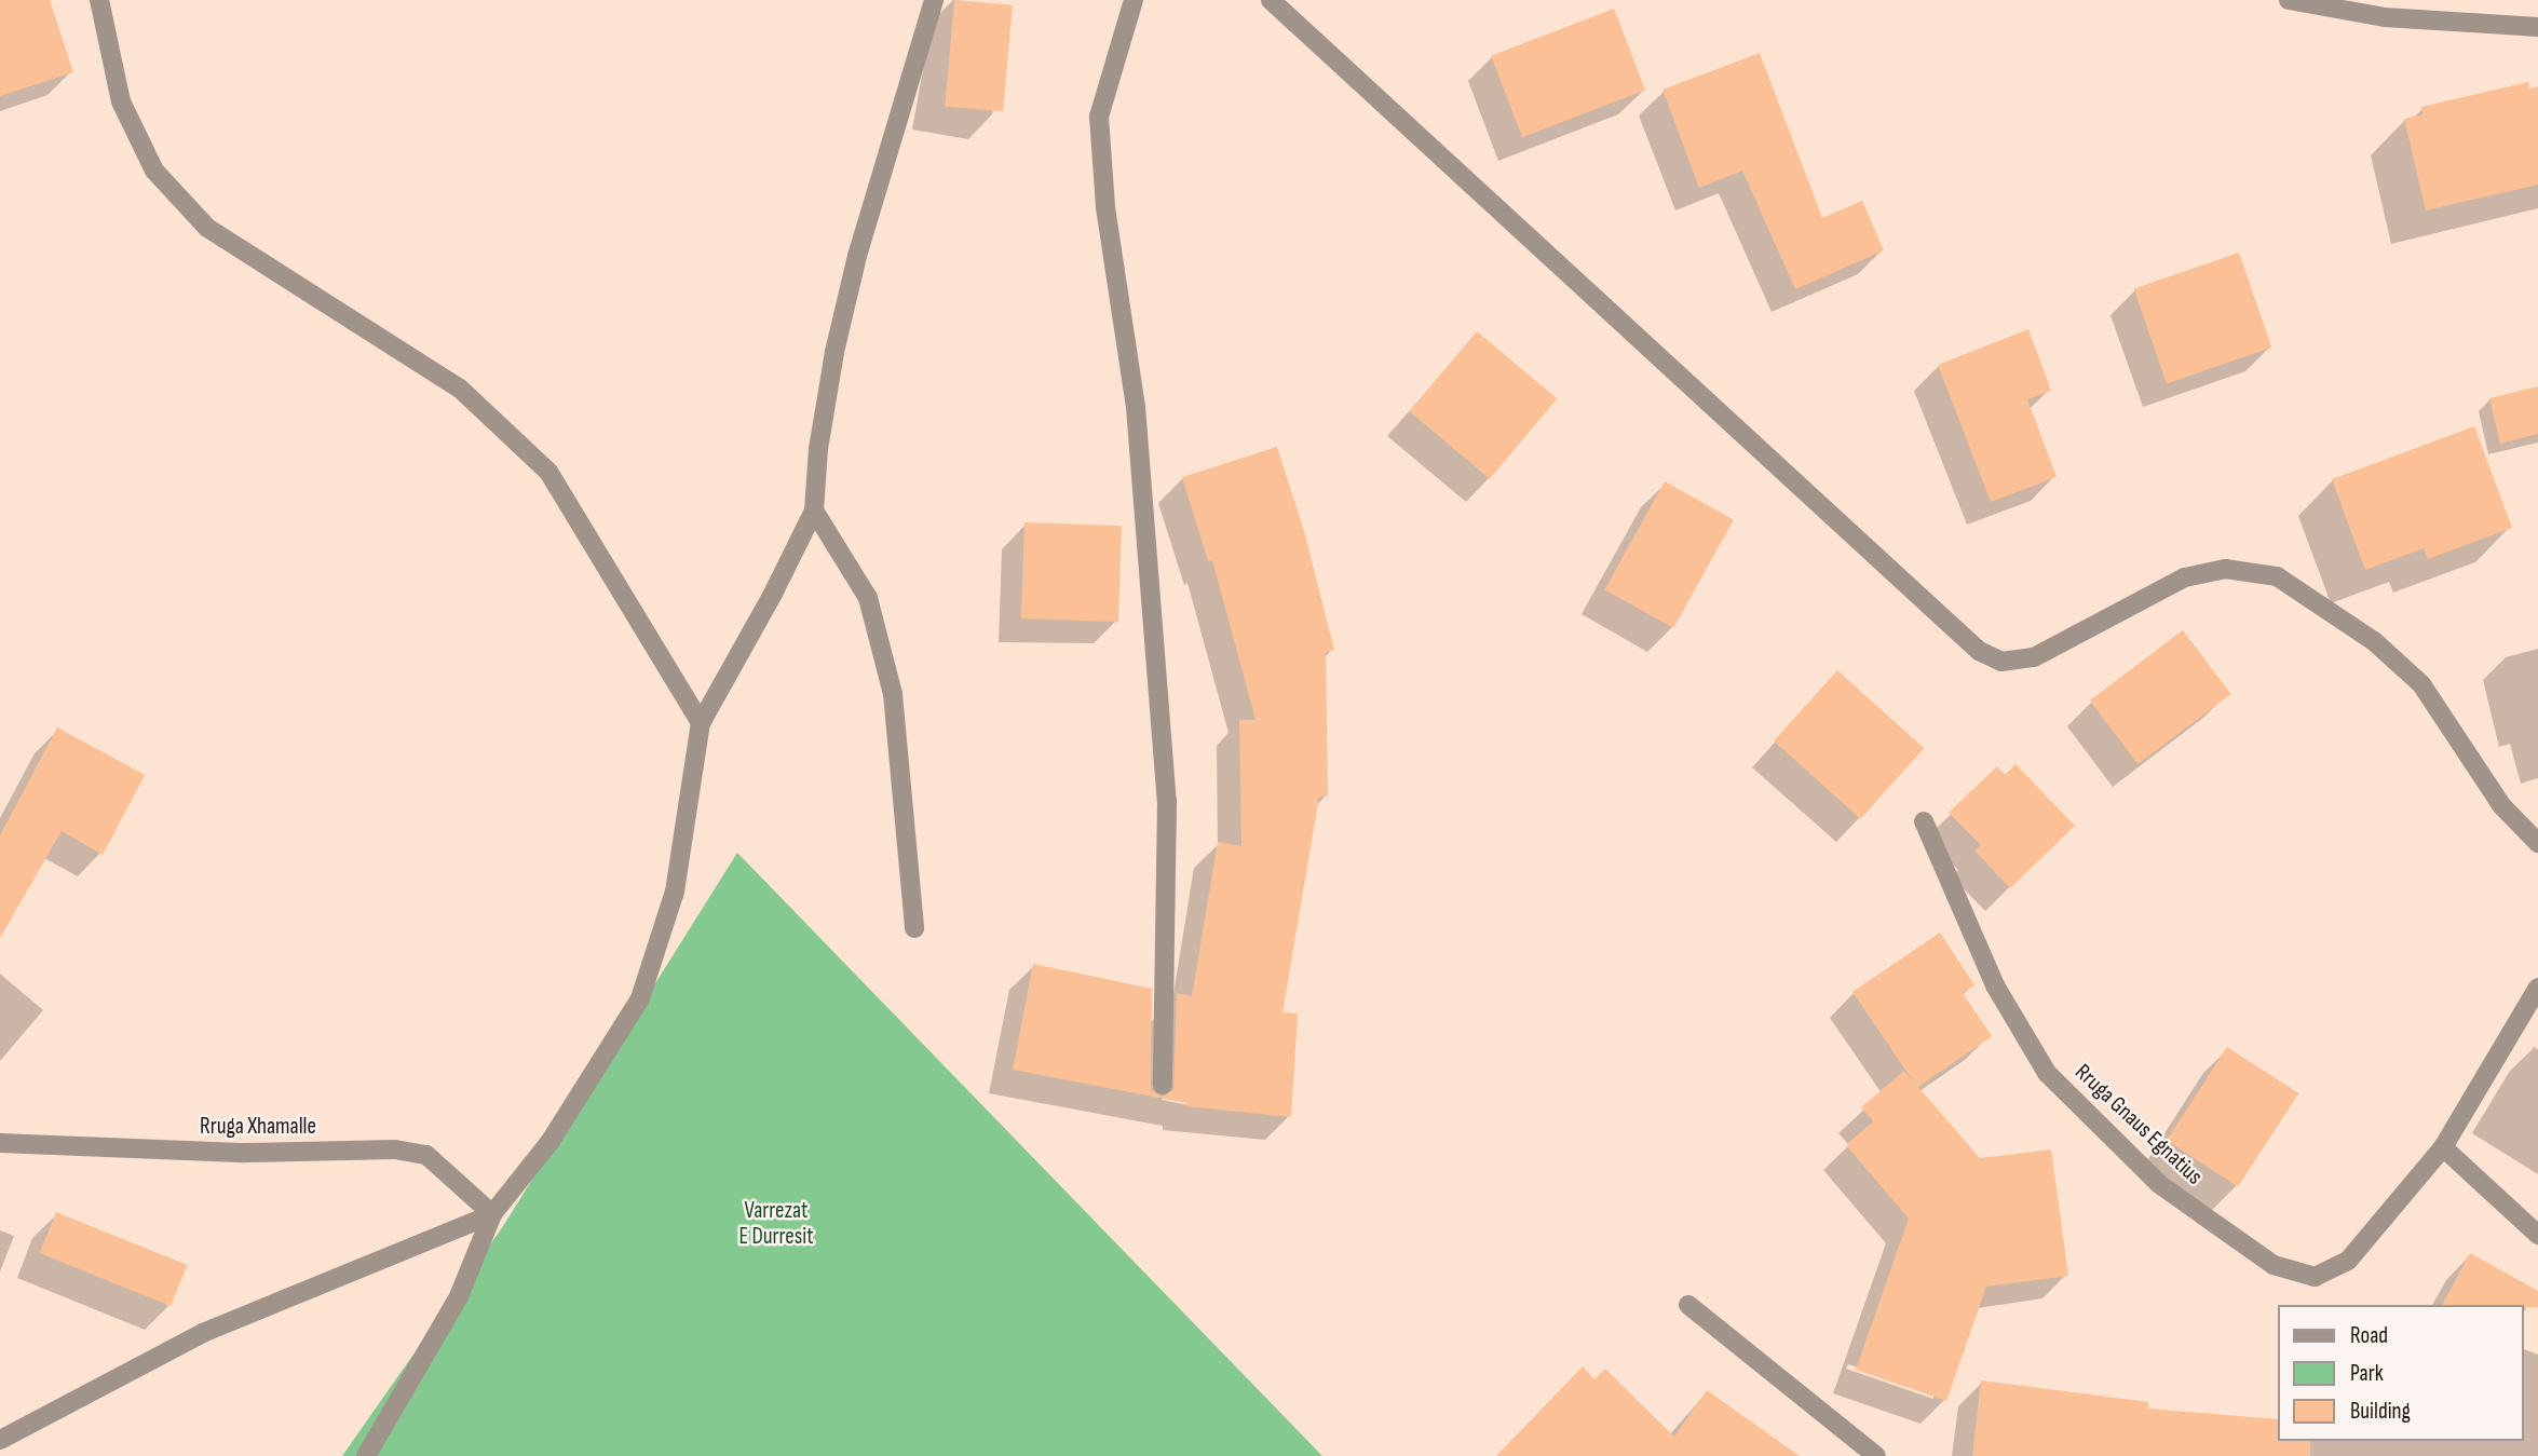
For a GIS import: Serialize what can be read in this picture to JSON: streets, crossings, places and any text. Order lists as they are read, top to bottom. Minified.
{"streets":{"street":["Rruga Gnaus Egnatius","Rruga Xhamalle"]},"parks":["Varrezat E Durresit"],"legend":["Road","Park","Building"]}
